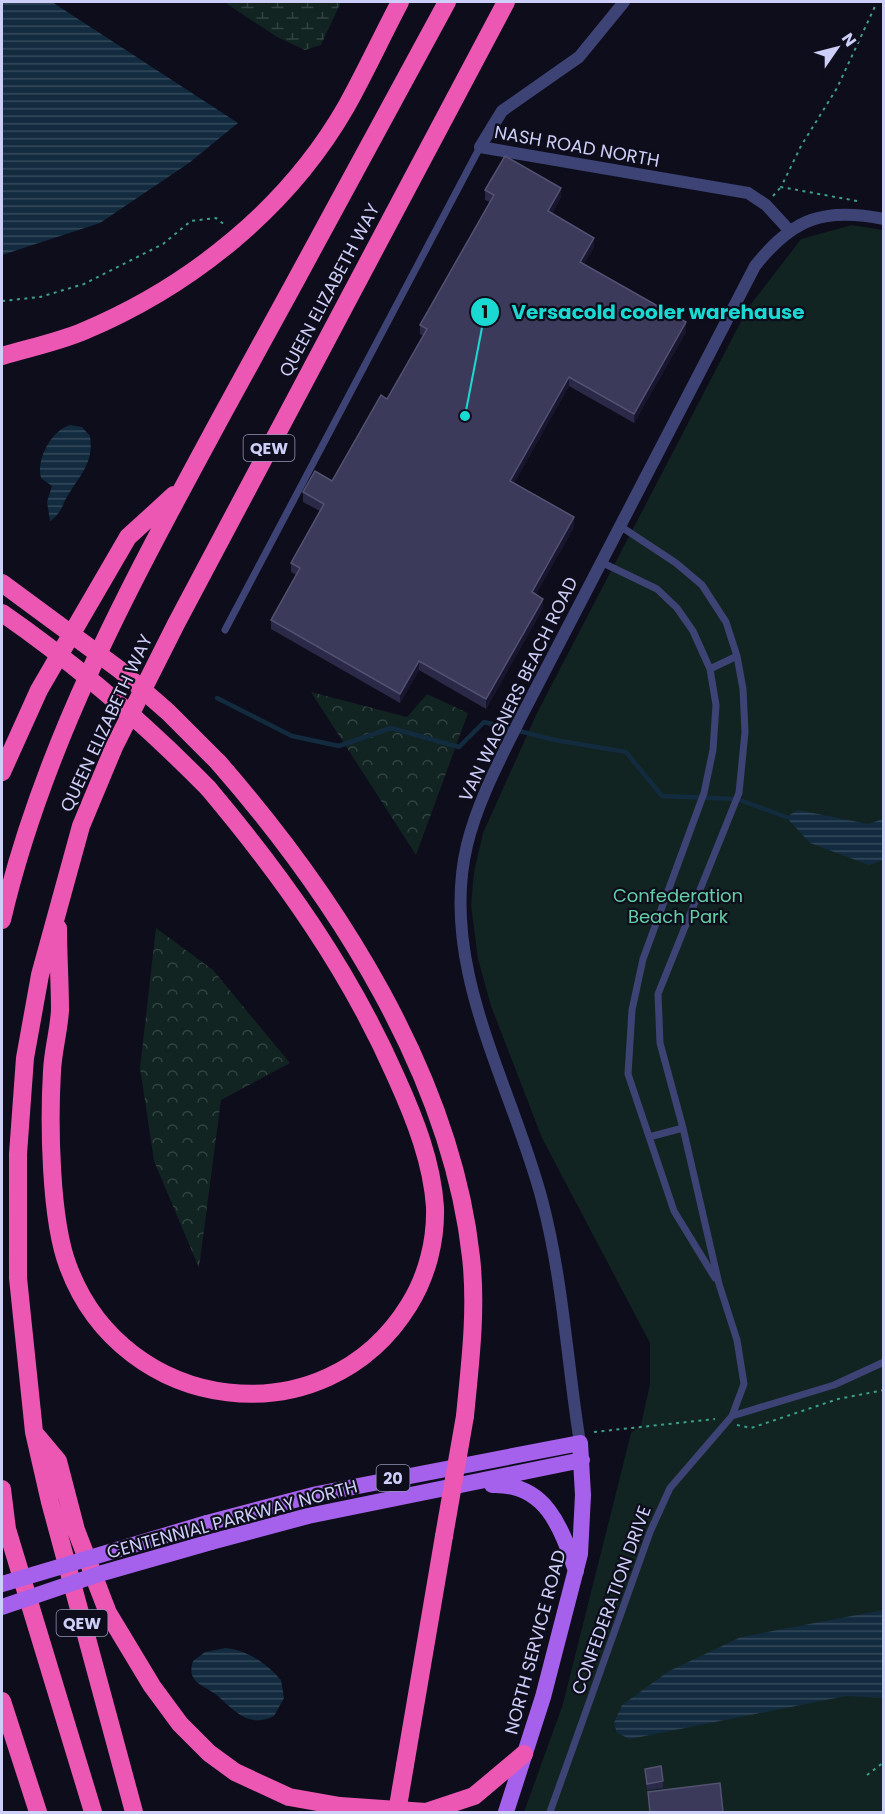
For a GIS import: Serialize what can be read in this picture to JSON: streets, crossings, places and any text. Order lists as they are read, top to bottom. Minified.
{"streets":{"highway":["QUEEN ELIZABETH WAY","QEW"],"main road":["20","CENTENNIAL PARKWAY NORTH","NORTH SERVICE ROAD"],"street":["NASH ROAD NORTH","VAN WAGNERS BEACH ROAD"],"lane":["CONFEDERATION DRIVE"]},"crossings":[["NASH ROAD NORTH","VAN WAGNERS BEACH ROAD"],["VAN WAGNERS BEACH ROAD","CENTENNIAL PARKWAY NORTH"],["VAN WAGNERS BEACH ROAD","NORTH SERVICE ROAD"],["CENTENNIAL PARKWAY NORTH","NORTH SERVICE ROAD"]],"parks":["Confederation Beach Park"],"places":["Versacold cooler warehause"],"north":"top right"}
